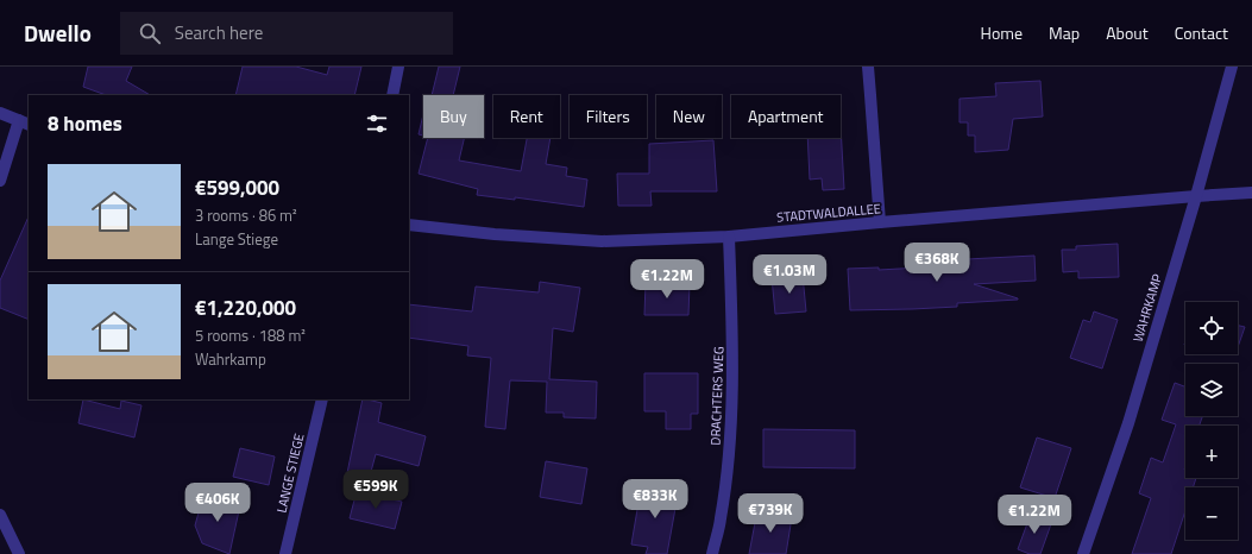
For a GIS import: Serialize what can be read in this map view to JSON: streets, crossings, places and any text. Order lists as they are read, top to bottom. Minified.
{"streets":{"street":["STADTWALDALLEE","WAHRKAMP","DRACHTERS WEG","LANGE STIEGE"]},"crossings":[["STADTWALDALLEE","WAHRKAMP"],["STADTWALDALLEE","DRACHTERS WEG"]],"page":{"header":"Dwello","search":"Search here","nav":["Home","Map","About","Contact"],"chip":["Buy","Rent","Filters","New","Apartment"],"heading":"8 homes","list":[{"name":"€599,000","note":"3 rooms · 86 m² · Lange Stiege"},{"name":"€1,220,000","note":"5 rooms · 188 m² · Wahrkamp"}],"price":["€368K","€1.03M","€1.22M","€599K","€833K","€406K","€739K","€1.22M"],"map_buttons":["+","−"]}}
